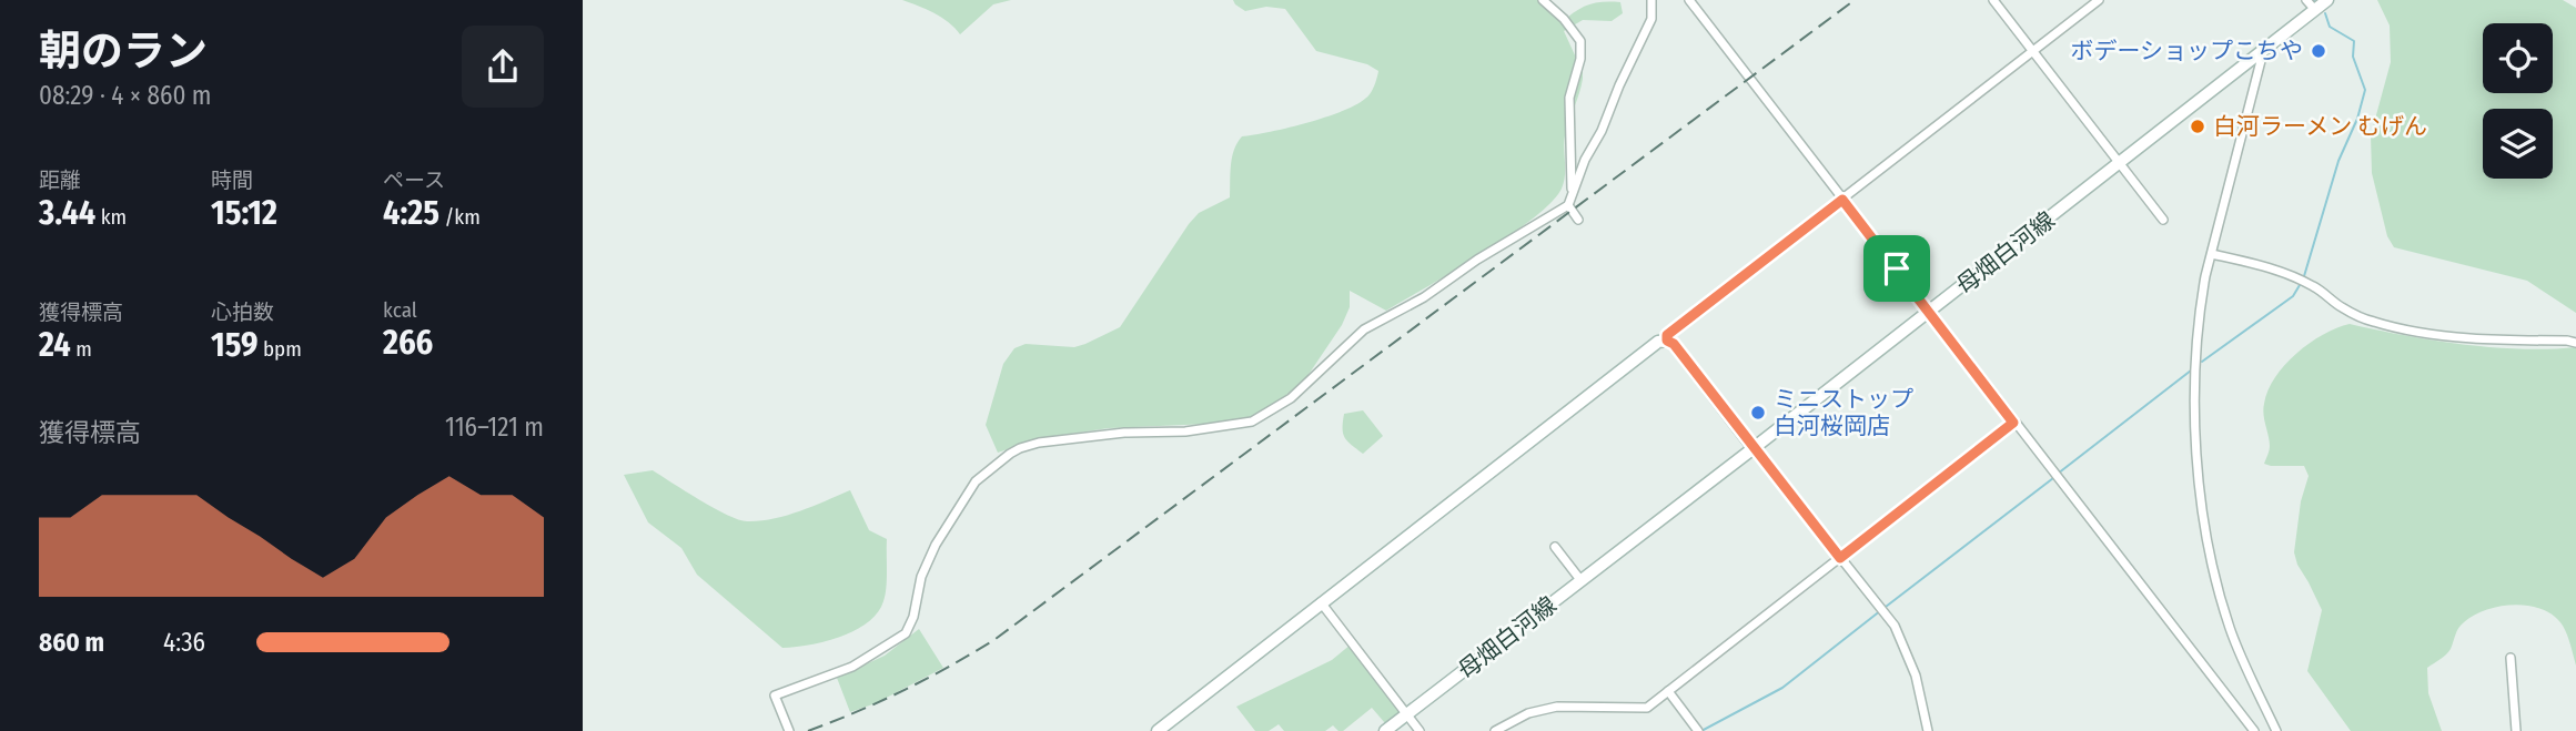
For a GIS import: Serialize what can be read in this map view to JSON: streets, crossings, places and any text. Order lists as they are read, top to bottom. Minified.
{"streets":{"main road":["母畑白河線"]},"places":["ボデーショップこちや","白河ラーメン むげん","ミニストップ 白河桜岡店"],"page":{"heading":["朝のラン","08:29 · 4 × 860 m"],"stats":[["距離","3.44 km"],["時間","15:12"],["ペース","4:25 /km"],["獲得標高","24 m"],["心拍数","159 bpm"],["kcal","266"]],"chart":["獲得標高","116–121 m"],"list":[{"name":"860 m","note":"4:36"}]}}
